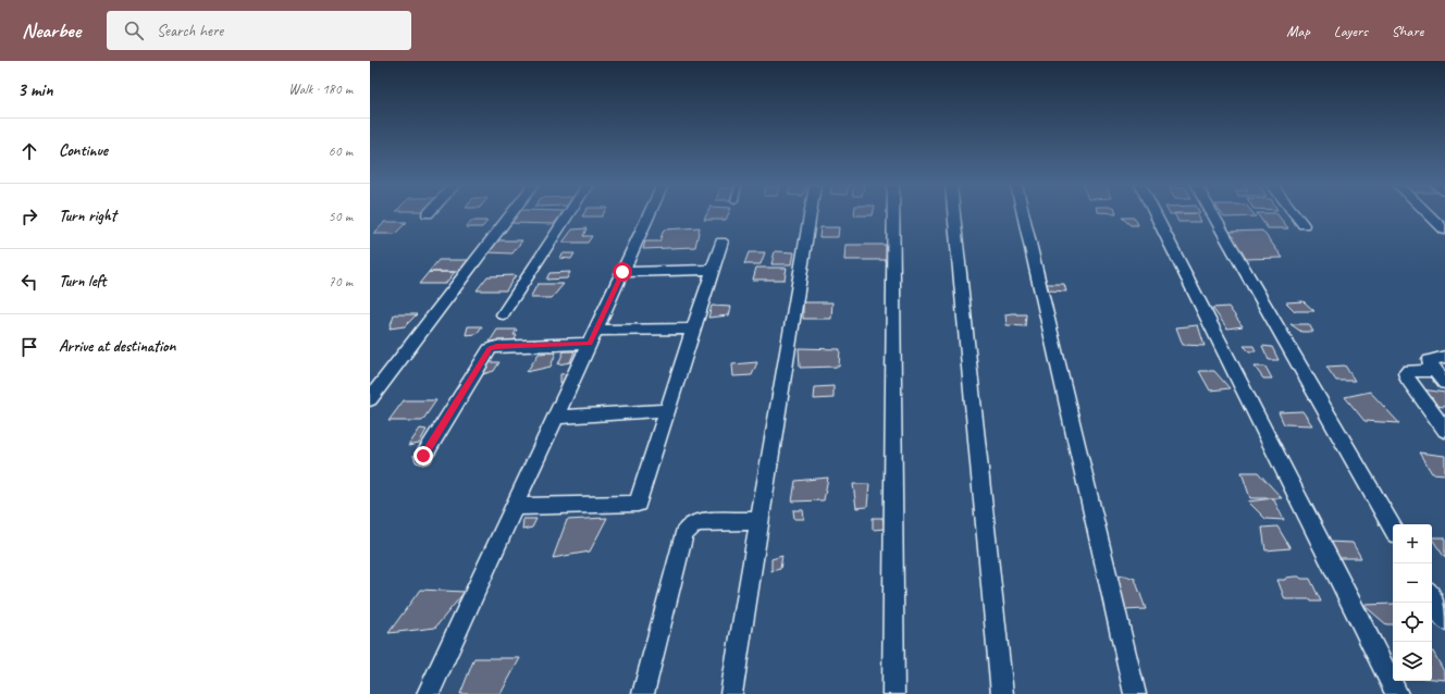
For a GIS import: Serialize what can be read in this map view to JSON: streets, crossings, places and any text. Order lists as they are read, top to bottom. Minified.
{"page":{"header":"Nearbee","search":"Search here","nav":["Map","Layers","Share"],"heading":["3 min","Walk · 180 m"],"list":[["Continue","60 m"],["Turn right","50 m"],["Turn left","70 m"],"Arrive at destination"],"map_buttons":["+","−"]}}
